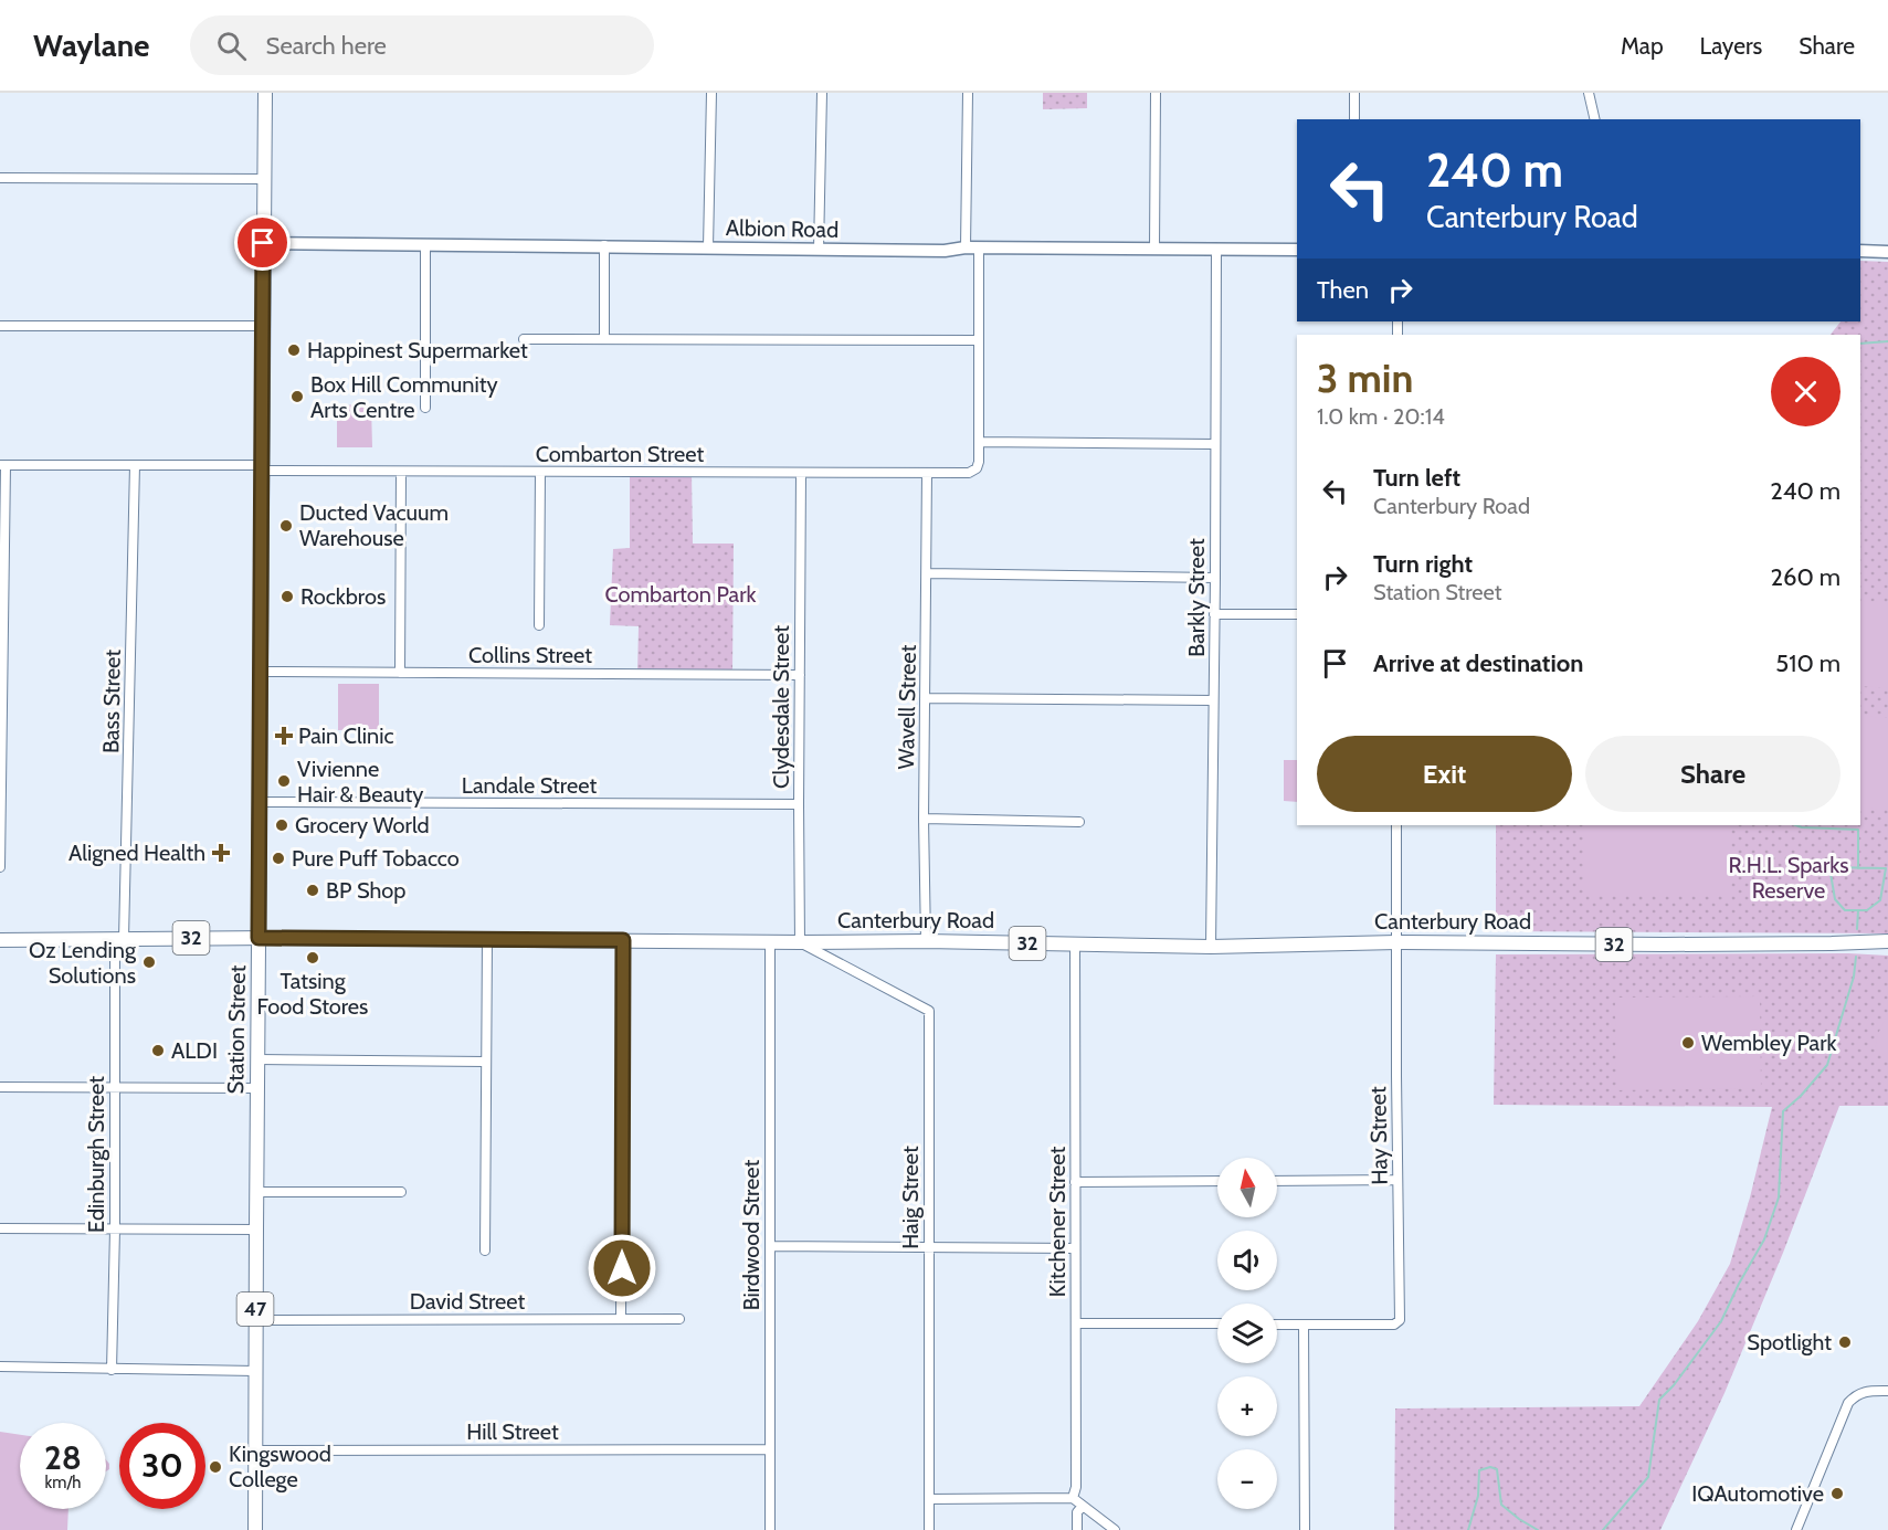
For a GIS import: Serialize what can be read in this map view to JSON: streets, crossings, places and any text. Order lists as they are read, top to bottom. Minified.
{"streets":{"main road":["Canterbury Road","32","Station Street","47"],"street":["Albion Road","Combarton Street","Barkly Street","Collins Street","Bass Street","Clydesdale Street","Wavell Street","Landale Street","Hay Street","Edinburgh Street","Haig Street","Kitchener Street","Birdwood Street","David Street","Hill Street"]},"crossings":[["Albion Road","Barkly Street"],["Albion Road","Station Street"],["Combarton Street","Bass Street"],["Combarton Street","Clydesdale Street"],["Combarton Street","Wavell Street"],["Combarton Street","Station Street"],["Barkly Street","Canterbury Road"],["Collins Street","Clydesdale Street"],["Collins Street","Station Street"],["Bass Street","Canterbury Road"],["Bass Street","Edinburgh Street"],["Clydesdale Street","Landale Street"],["Clydesdale Street","Canterbury Road"],["Clydesdale Street","Haig Street"],["Wavell Street","Canterbury Road"],["Landale Street","Station Street"],["Canterbury Road","Station Street"],["Canterbury Road","Hay Street"],["Canterbury Road","Edinburgh Street"],["Canterbury Road","Haig Street"],["Canterbury Road","Kitchener Street"],["Canterbury Road","Birdwood Street"],["Station Street","David Street"],["Station Street","Hill Street"],["Birdwood Street","Hill Street"]],"parks":["Combarton Park","R.H.L. Sparks Reserve"],"places":{"other":["Happinest Supermarket","Box Hill Community Arts Centre","Ducted Vacuum Warehouse","Rockbros","Vivienne Hair & Beauty","Grocery World","Pure Puff Tobacco","BP Shop","Tatsing Food Stores","Oz Lending Solutions","Wembley Park","ALDI","Spotlight","Kingswood College","IQAutomotive"],"health":["Pain Clinic","Aligned Health"]},"north":"top","page":{"header":"Waylane","search":"Search here","nav":["Map","Layers","Share"],"turn":["240 m","Canterbury Road"],"then":"Then","heading":["3 min","1.0 km · 20:14"],"list":[{"name":"Turn left","note":"Canterbury Road","value":"240 m"},{"name":"Turn right","note":"Station Street","value":"260 m"},{"name":"Arrive at destination","value":"510 m"}],"buttons":["Exit","Share"],"map_buttons":["+","−"],"speed":"28 km/h","limit":"30"}}
